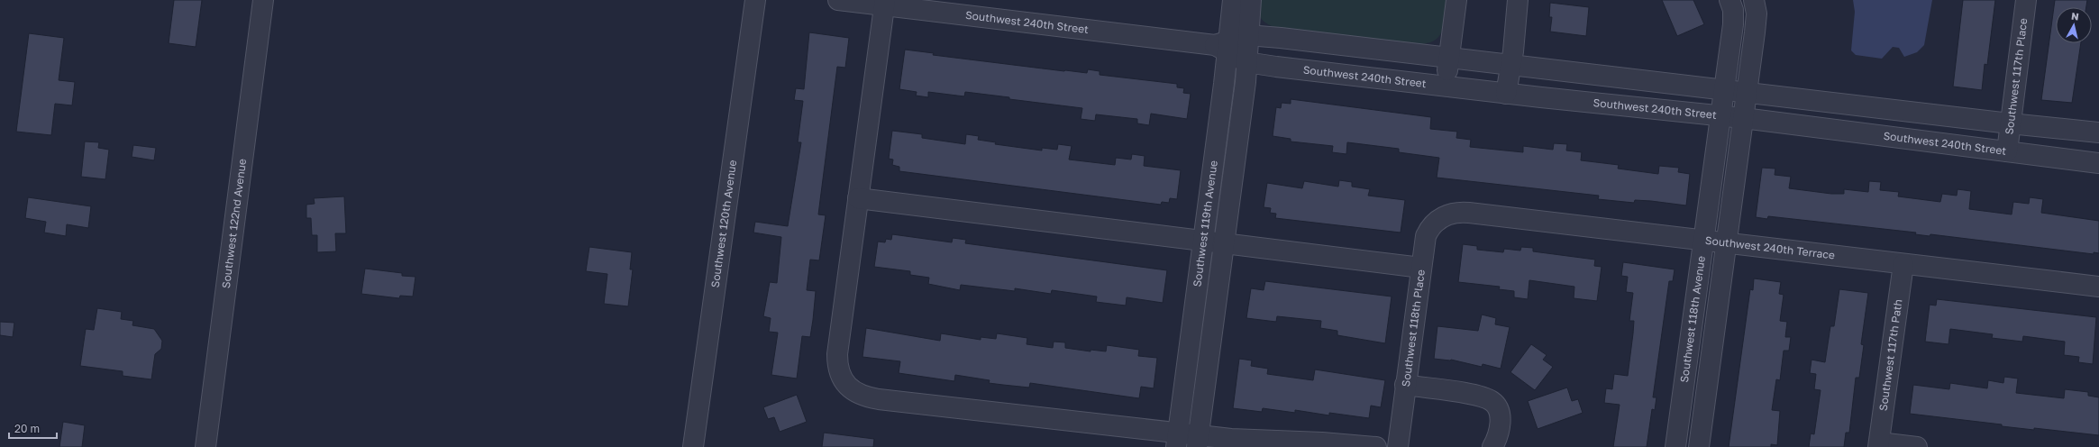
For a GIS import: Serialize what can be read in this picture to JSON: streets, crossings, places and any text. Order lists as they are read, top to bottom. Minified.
{"streets":{"street":["Southwest 240th Street","Southwest 117th Place","Southwest 122nd Avenue","Southwest 120th Avenue","Southwest 119th Avenue","Southwest 240th Terrace","Southwest 118th Avenue","Southwest 118th Place","Southwest 117th Path"]},"crossings":[["Southwest 240th Street","Southwest 117th Place"],["Southwest 240th Street","Southwest 119th Avenue"],["Southwest 240th Street","Southwest 118th Avenue"],["Southwest 240th Terrace","Southwest 118th Avenue"],["Southwest 240th Terrace","Southwest 118th Place"],["Southwest 240th Terrace","Southwest 117th Path"]],"scale_bar":"20 m","north":"top"}
